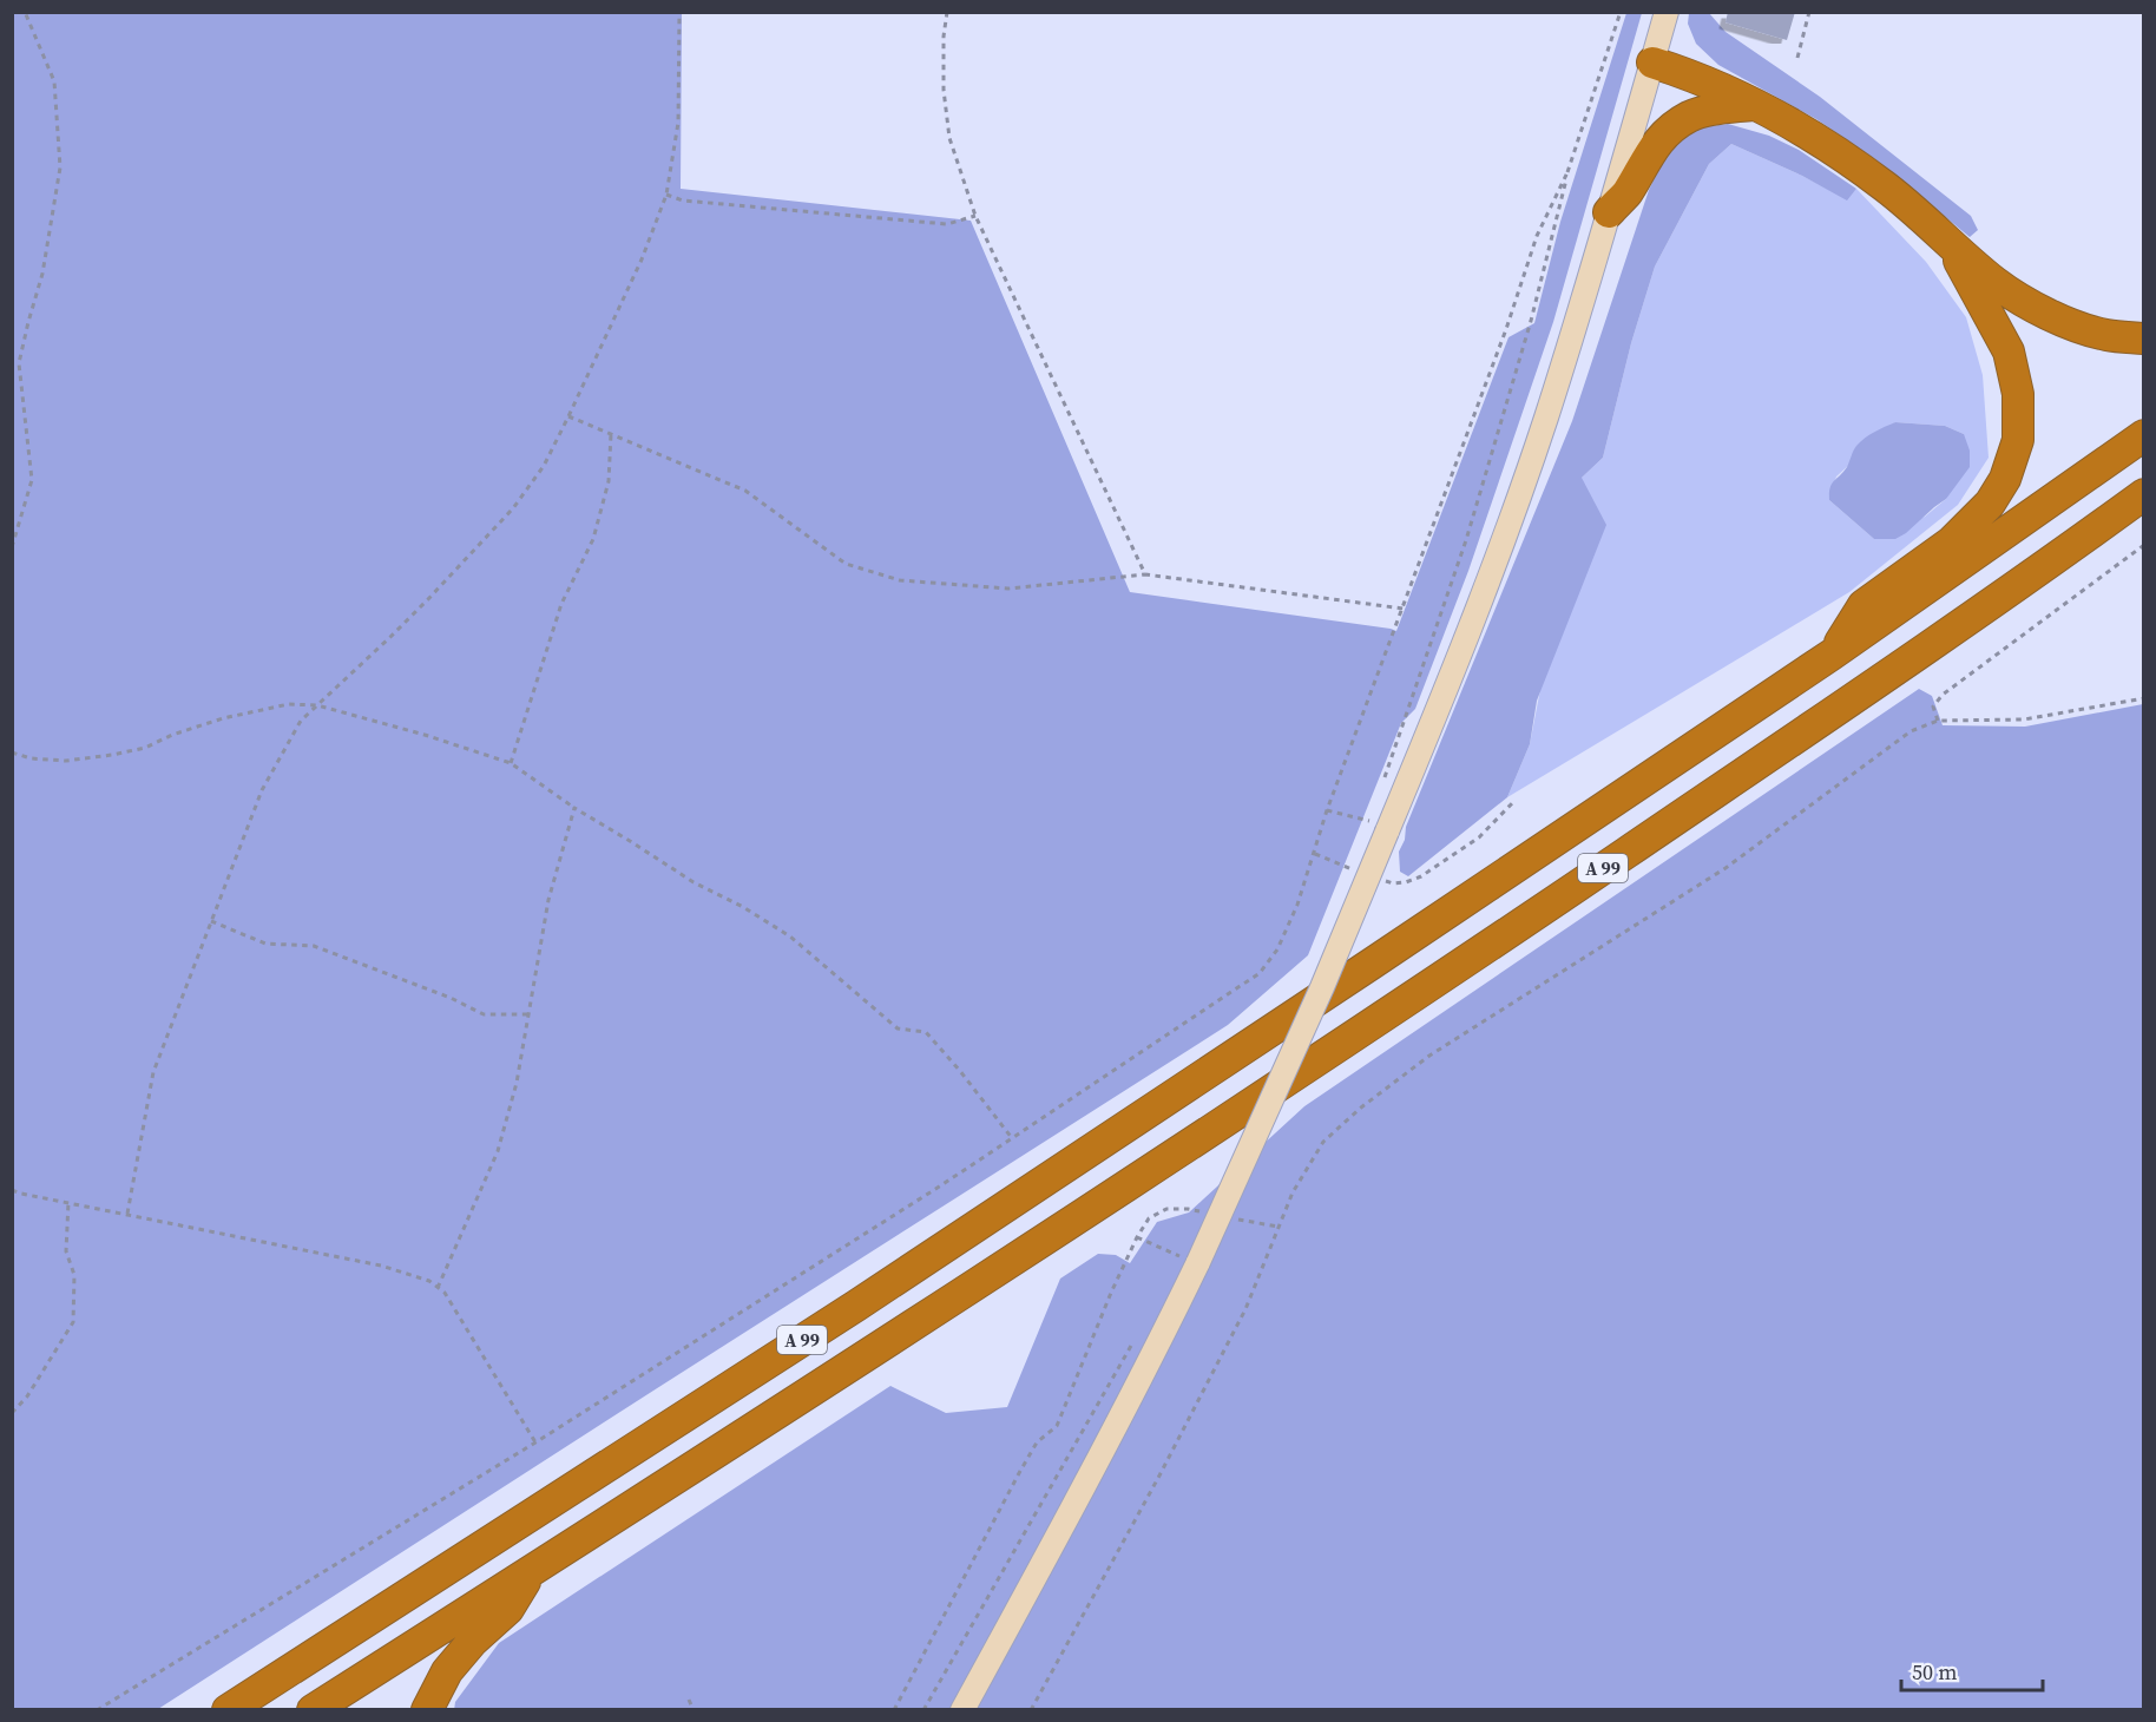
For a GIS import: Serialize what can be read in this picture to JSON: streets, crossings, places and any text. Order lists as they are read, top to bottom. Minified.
{"streets":{"highway":["A 99"]},"scale_bar":"50 m"}
